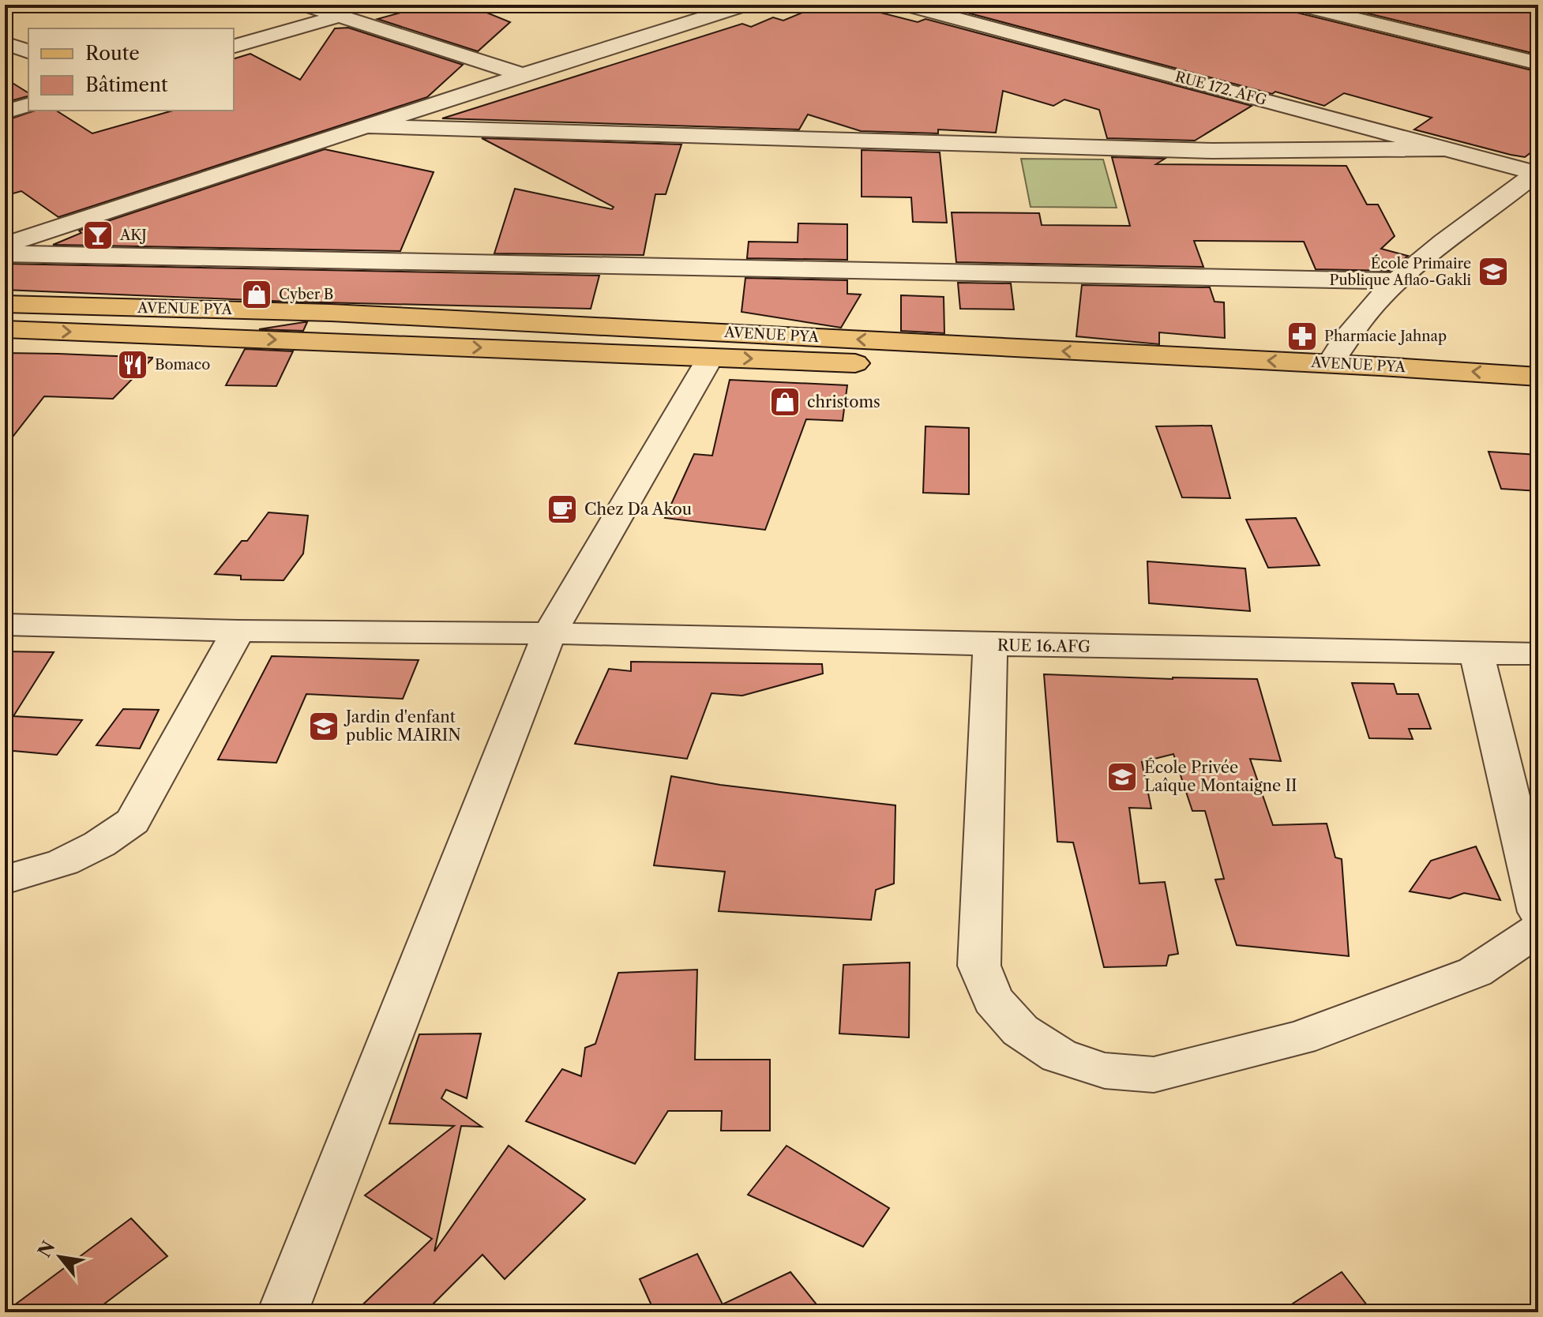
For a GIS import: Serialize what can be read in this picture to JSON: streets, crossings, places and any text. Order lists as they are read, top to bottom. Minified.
{"streets":{"main road":["AVENUE PYA"],"street":["RUE 172. AFG","RUE 16.AFG"]},"places":{"bar":["AKJ"],"school or university":["École Primaire Publique Aflao-Gakli","Jardin d'enfant public MAIRIN","École Privée Laîque Montaigne II"],"shop":["Cyber B","christoms"],"pharmacy":["Pharmacie Jahnap"],"restaurant":["Bomaco"],"cafe":["Chez Da Akou"]},"legend":["Route","Bâtiment"],"north":"top left"}
